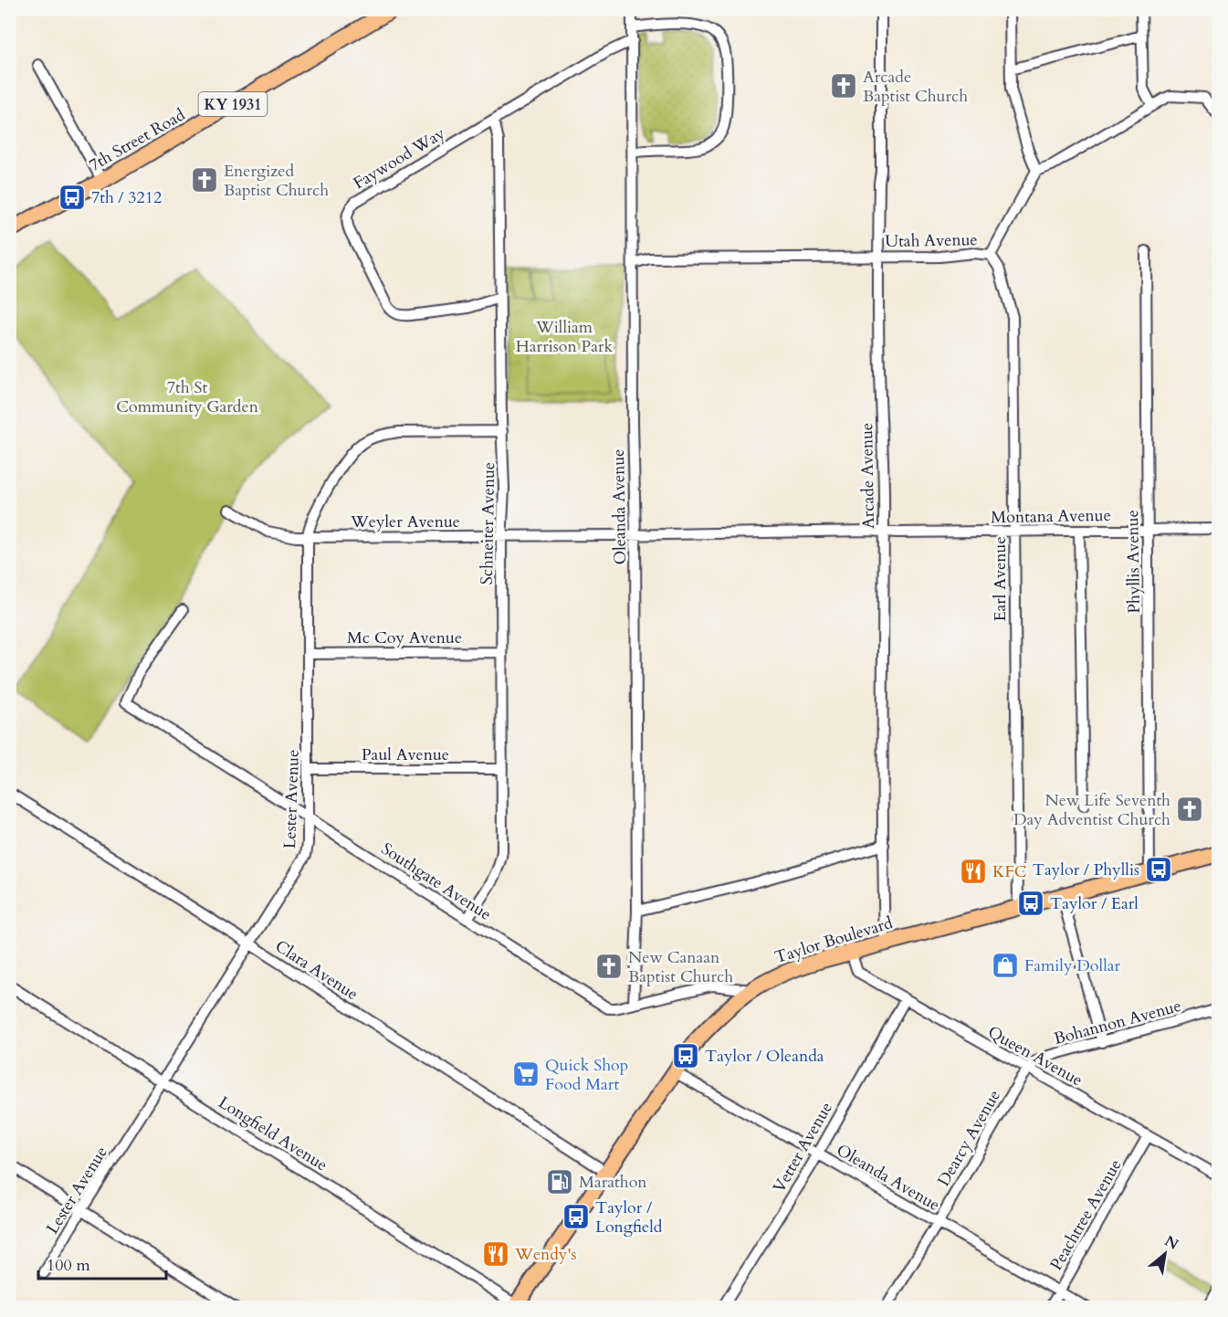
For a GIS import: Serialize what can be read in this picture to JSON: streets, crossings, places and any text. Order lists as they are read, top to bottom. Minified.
{"streets":{"main road":["KY 1931","7th Street Road","Taylor Boulevard"],"street":["Faywood Way","Utah Avenue","Arcade Avenue","Oleanda Avenue","Montana Avenue","Weyler Avenue","Schneiter Avenue","Phyllis Avenue","Earl Avenue","Mc Coy Avenue","Paul Avenue","Lester Avenue","Southgate Avenue","Clara Avenue","Bohannon Avenue","Queen Avenue","Longfield Avenue","Dearcy Avenue","Vetter Avenue","Peachtree Avenue"]},"crossings":[["Faywood Way","Oleanda Avenue"],["Faywood Way","Schneiter Avenue"],["Utah Avenue","Arcade Avenue"],["Utah Avenue","Oleanda Avenue"],["Utah Avenue","Earl Avenue"],["Arcade Avenue","Montana Avenue"],["Arcade Avenue","Weyler Avenue"],["Arcade Avenue","Taylor Boulevard"],["Oleanda Avenue","Weyler Avenue"],["Oleanda Avenue","Southgate Avenue"],["Oleanda Avenue","Taylor Boulevard"],["Oleanda Avenue","Dearcy Avenue"],["Oleanda Avenue","Vetter Avenue"],["Oleanda Avenue","Peachtree Avenue"],["Montana Avenue","Weyler Avenue"],["Montana Avenue","Phyllis Avenue"],["Montana Avenue","Earl Avenue"],["Weyler Avenue","Schneiter Avenue"],["Weyler Avenue","Lester Avenue"],["Schneiter Avenue","Mc Coy Avenue"],["Schneiter Avenue","Paul Avenue"],["Schneiter Avenue","Lester Avenue"],["Schneiter Avenue","Southgate Avenue"],["Phyllis Avenue","Taylor Boulevard"],["Earl Avenue","Taylor Boulevard"],["Mc Coy Avenue","Lester Avenue"],["Paul Avenue","Lester Avenue"],["Lester Avenue","Southgate Avenue"],["Lester Avenue","Clara Avenue"],["Lester Avenue","Longfield Avenue"],["Southgate Avenue","Taylor Boulevard"],["Taylor Boulevard","Clara Avenue"],["Taylor Boulevard","Queen Avenue"],["Taylor Boulevard","Longfield Avenue"],["Bohannon Avenue","Queen Avenue"],["Bohannon Avenue","Dearcy Avenue"],["Queen Avenue","Dearcy Avenue"],["Queen Avenue","Vetter Avenue"],["Queen Avenue","Peachtree Avenue"]],"parks":["William Harrison Park","7th St Community Garden"],"places":{"church":["Arcade Baptist Church","Energized Baptist Church","New Life Seventh Day Adventist Church","New Canaan Baptist Church"],"bus stop":["7th / 3212","Taylor / Phyllis","Taylor / Earl","Taylor / Oleanda","Taylor / Longfield"],"restaurant":["KFC","Wendy's"],"shop":["Family Dollar"],"supermarket":["Quick Shop Food Mart"],"fuel station":["Marathon"]},"scale_bar":"100 m","north":"top right"}
